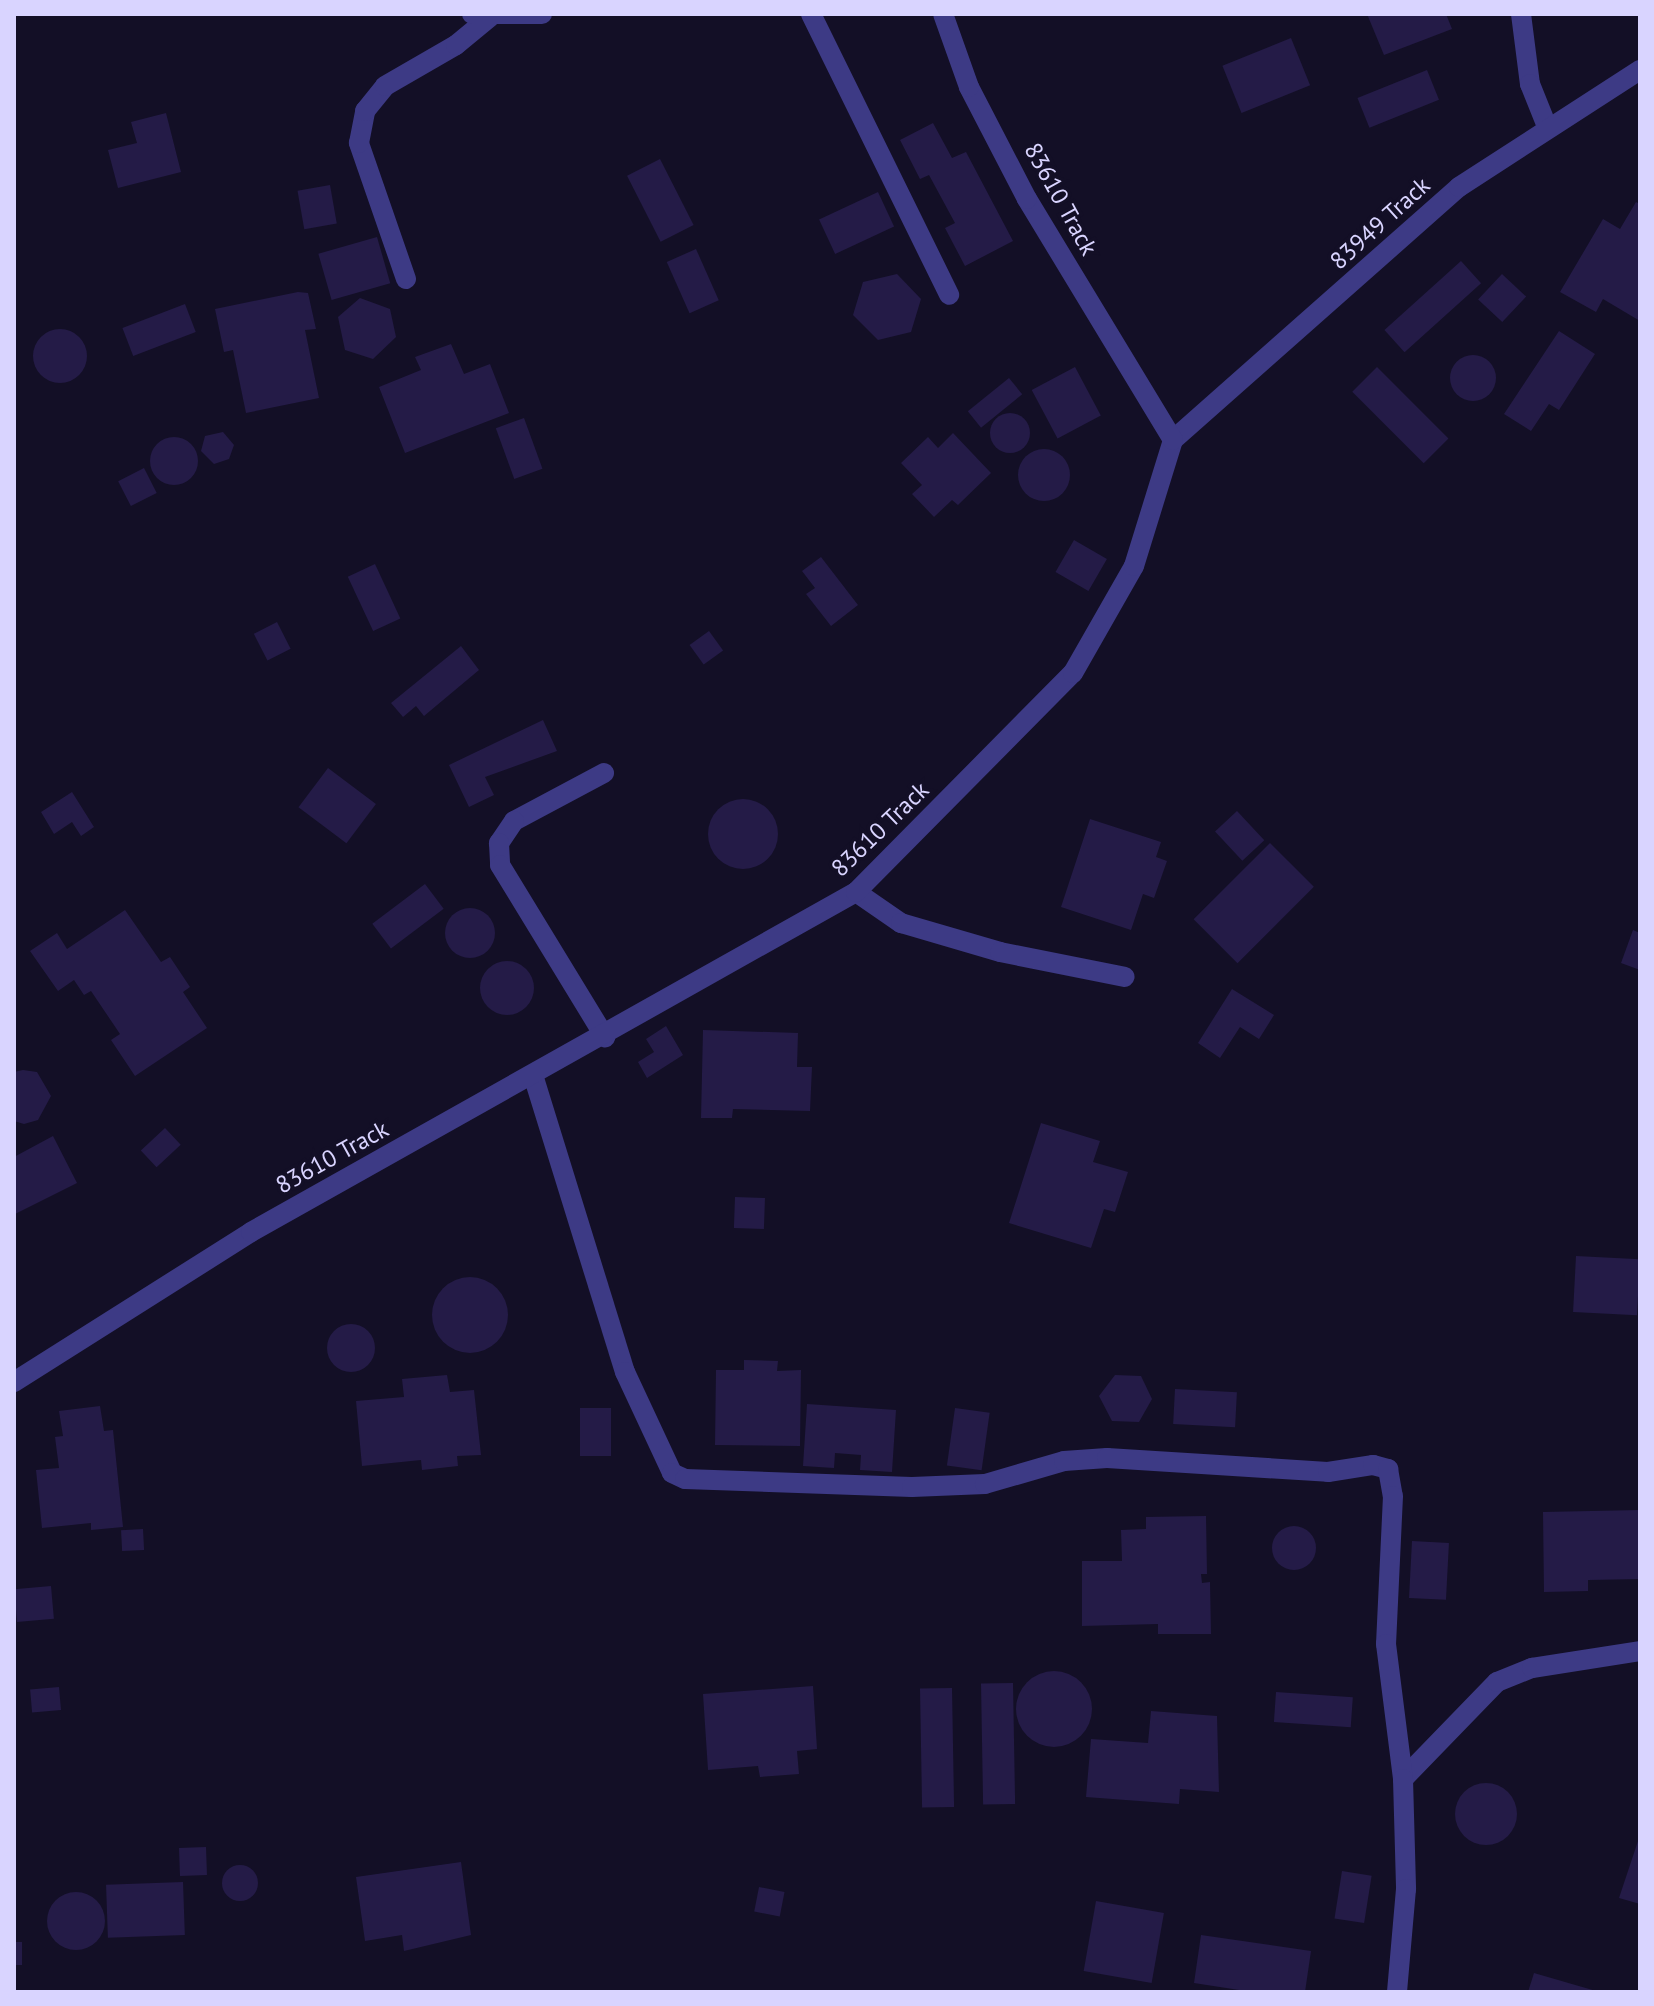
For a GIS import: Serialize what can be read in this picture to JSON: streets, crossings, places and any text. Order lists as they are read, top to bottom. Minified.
{"streets":{"street":["83610 Track","83949 Track"]},"crossings":[["83610 Track","83949 Track"]]}
